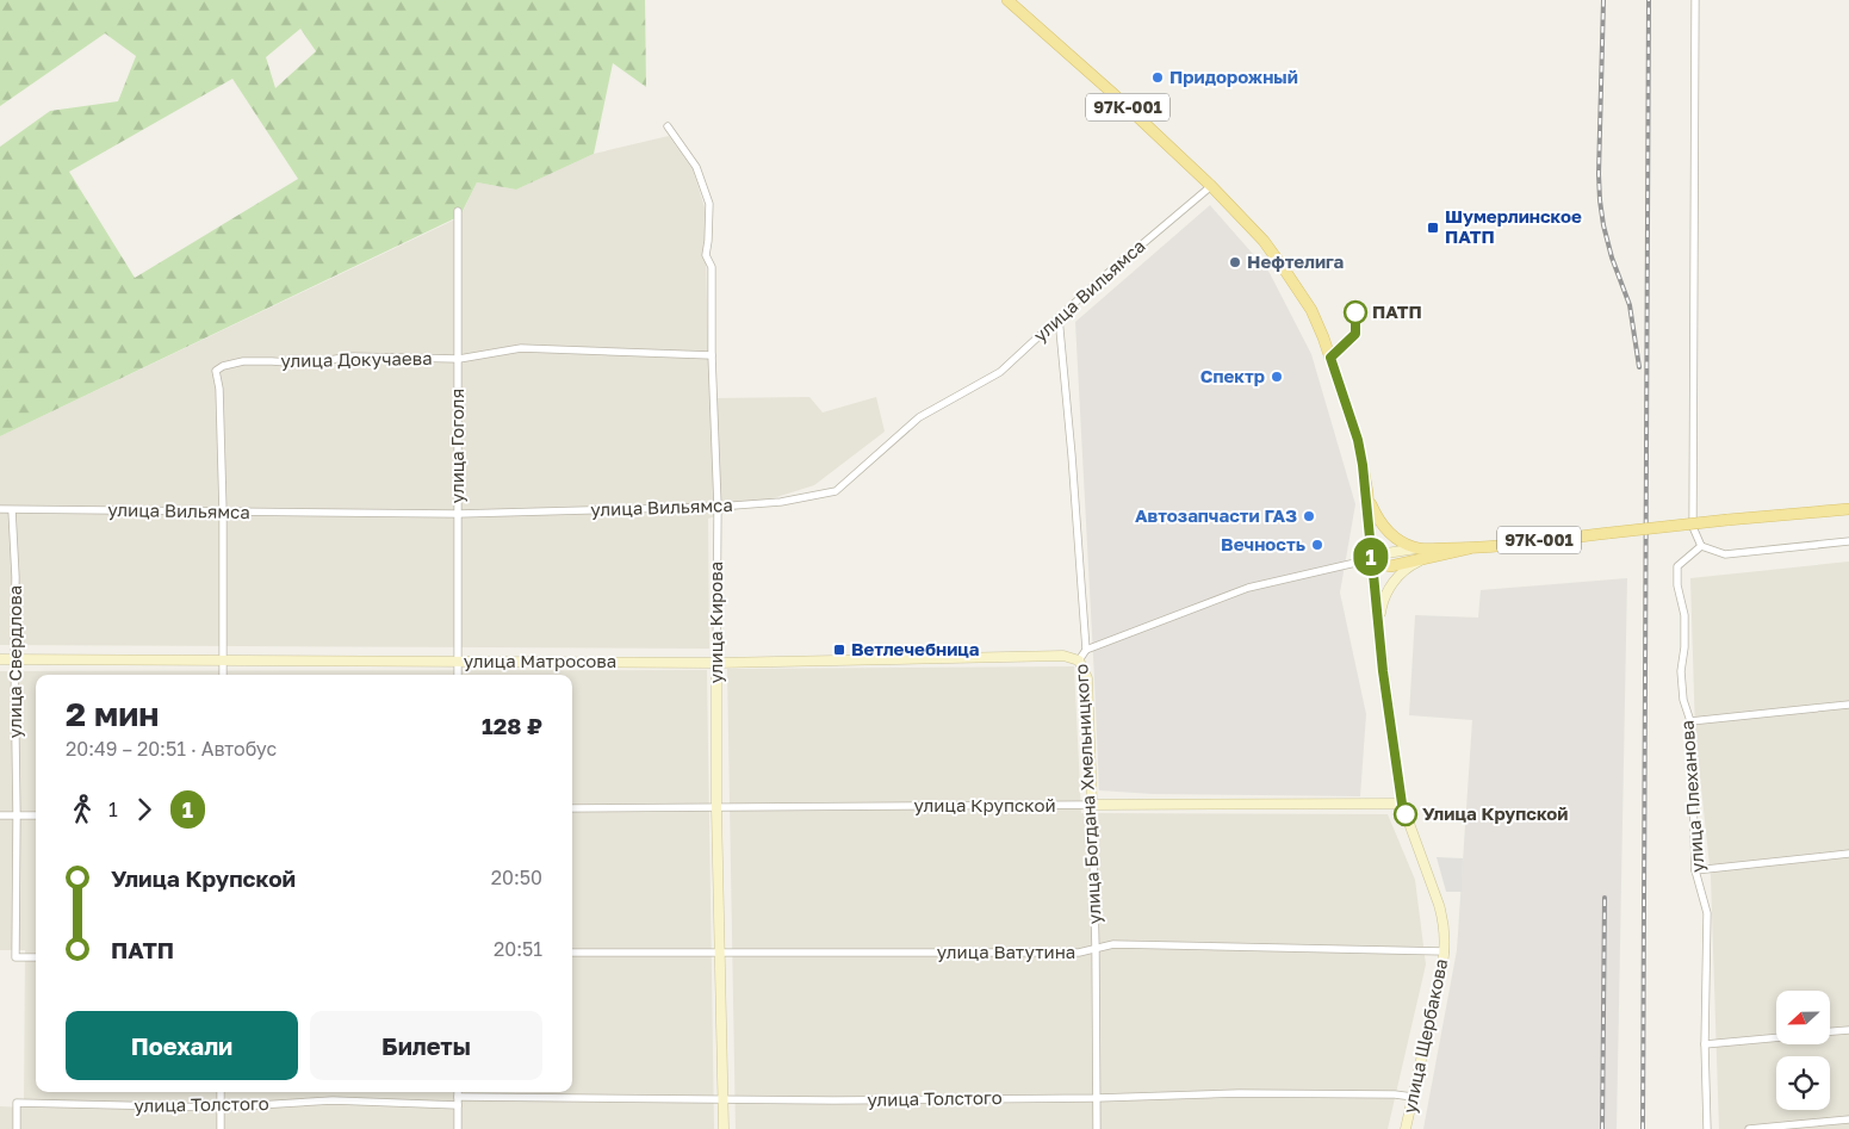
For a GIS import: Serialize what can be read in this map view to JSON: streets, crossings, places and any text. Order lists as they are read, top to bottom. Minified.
{"streets":{"main road":["97К-001"],"street":["улица Вильямса","улица Докучаева","улица Гоголя","улица Кирова","улица Свердлова","улица Матросова","улица Богдана Хмельницкого","улица Плеханова","улица Крупской","улица Ватутина","улица Щербакова","улица Толстого"]},"crossings":[["97К-001","улица Вильямса"],["97К-001","улица Щербакова"],["улица Вильямса","улица Докучаева"],["улица Вильямса","улица Гоголя"],["улица Вильямса","улица Кирова"],["улица Вильямса","улица Свердлова"],["улица Вильямса","улица Богдана Хмельницкого"],["улица Докучаева","улица Гоголя"],["улица Докучаева","улица Кирова"],["улица Гоголя","улица Матросова"],["улица Кирова","улица Матросова"],["улица Кирова","улица Крупской"],["улица Кирова","улица Ватутина"],["улица Кирова","улица Толстого"],["улица Свердлова","улица Матросова"],["улица Матросова","улица Богдана Хмельницкого"],["улица Богдана Хмельницкого","улица Крупской"],["улица Богдана Хмельницкого","улица Ватутина"],["улица Богдана Хмельницкого","улица Толстого"],["улица Крупской","улица Щербакова"],["улица Ватутина","улица Щербакова"],["улица Щербакова","улица Толстого"]],"places":{"other":["Придорожный","Нефтелига","ПАТП","Спектр","Автозапчасти ГАЗ","Вечность","Улица Крупской"],"transit":["Шумерлинское ПАТП","Ветлечебница"]},"lines":["bus line 1"],"north":"left","page":{"on_map":"1","heading":["2 мин","20:49 – 20:51 · Автобус","128 ₽"],"legs":["1","1"],"list":[{"name":"Улица Крупской","value":"20:50"},{"name":"ПАТП","value":"20:51"}],"buttons":["Поехали","Билеты"]}}
